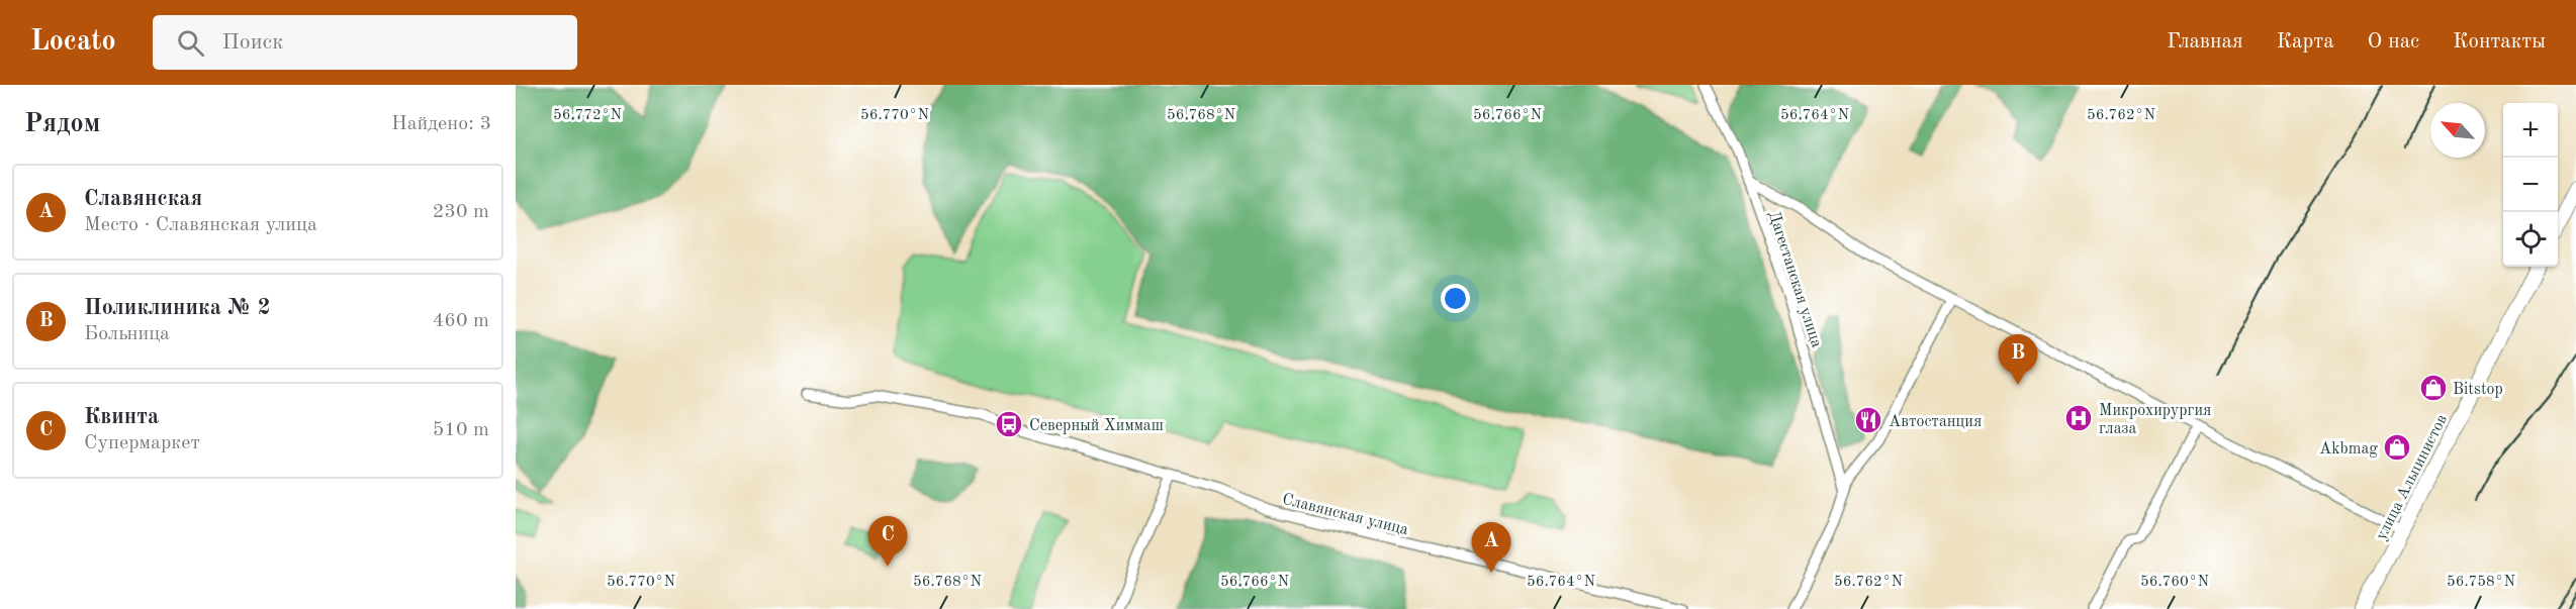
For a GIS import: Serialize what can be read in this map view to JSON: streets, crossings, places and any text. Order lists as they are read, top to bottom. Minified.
{"streets":{"main road":["улица Альпинистов"],"street":["Дагестанская улица","Славянская улица"]},"places":{"shop":["Bitstop","Akbmag"],"hospital":["Микрохирургия глаза"],"restaurant":["Автостанция"],"bus stop":["Северный Химмаш"]},"north":"top left","page":{"header":"Locato","search":"Поиск","nav":["Главная","Карта","О нас","Контакты"],"heading":["Рядом","Найдено: 3"],"map_buttons":["+","−"],"list":[{"mark":"A","name":"Славянская","note":"Место · Славянская улица","value":"230 m"},{"mark":"B","name":"Поликлиника № 2","note":"Больница","value":"460 m"},{"mark":"C","name":"Квинта","note":"Супермаркет","value":"510 m"}],"pins":["B","C","A"]},"coordinates":["56.772°N","56.770°N","56.768°N","56.766°N","56.764°N","56.762°N","56.760°N","56.758°N"]}
